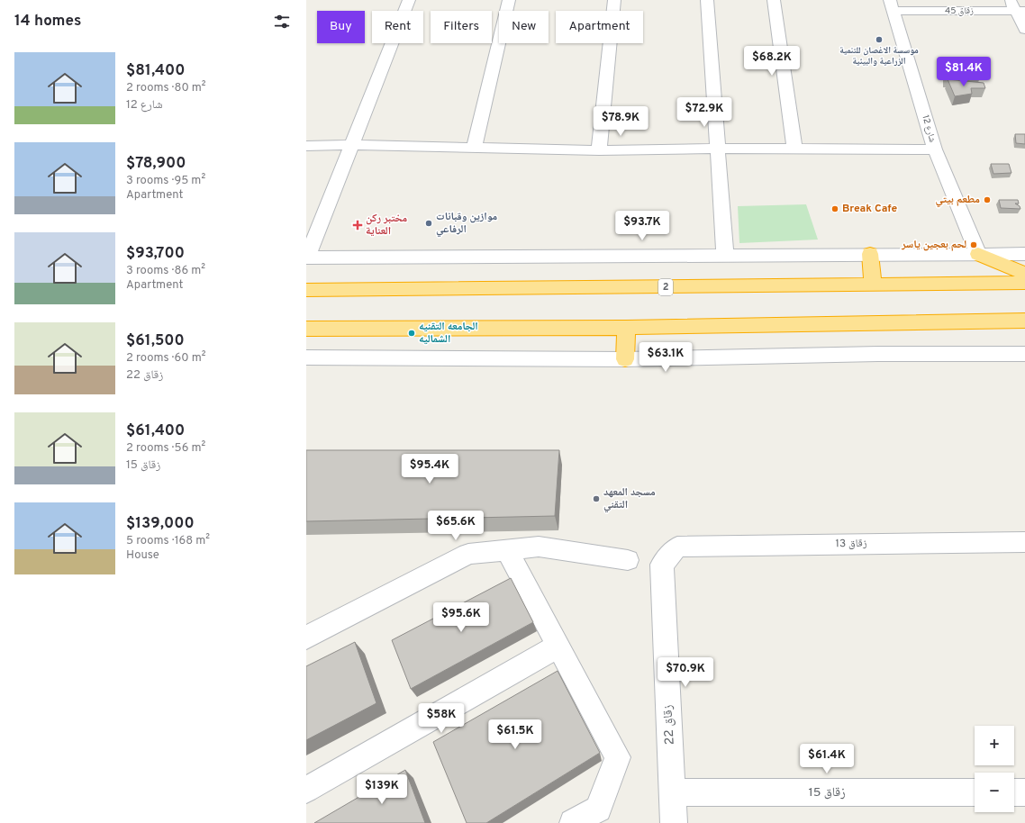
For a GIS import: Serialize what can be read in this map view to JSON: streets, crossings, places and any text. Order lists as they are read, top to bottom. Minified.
{"streets":{"highway":["2"],"street":["زقاق 45","شارع 12","زقاق 13","زقاق 22","زقاق 15"]},"crossings":[["زقاق 45","شارع 12"],["زقاق 13","زقاق 22"],["زقاق 22","زقاق 15"]],"places":{"other":["موسسة الاغصان للتنمية الزراعية والبيئية","مطعم بيتي","Break Cafe","موازين وقبانات الرفاعي","لحم بعجين ياسر","الجامعه التقنيه الشماليه","مسجد المعهد التقني"],"health":["مختبر ركن العناية"]},"page":{"heading":"14 homes","chip":["Buy","Rent","Filters","New","Apartment"],"list":[{"name":"$81,400","note":"2 rooms · 80 m² · شارع 12"},{"name":"$78,900","note":"3 rooms · 95 m² · Apartment"},{"name":"$93,700","note":"3 rooms · 86 m² · Apartment"},{"name":"$61,500","note":"2 rooms · 60 m² · زقاق 22"},{"name":"$61,400","note":"2 rooms · 56 m² · زقاق 15"},{"name":"$139,000","note":"5 rooms · 168 m² · House"}],"price":["$68.2K","$81.4K","$72.9K","$78.9K","$93.7K","$63.1K","$95.4K","$65.6K","$95.6K","$70.9K","$58K","$61.5K","$61.4K","$139K"],"map_buttons":["+","−"]}}
